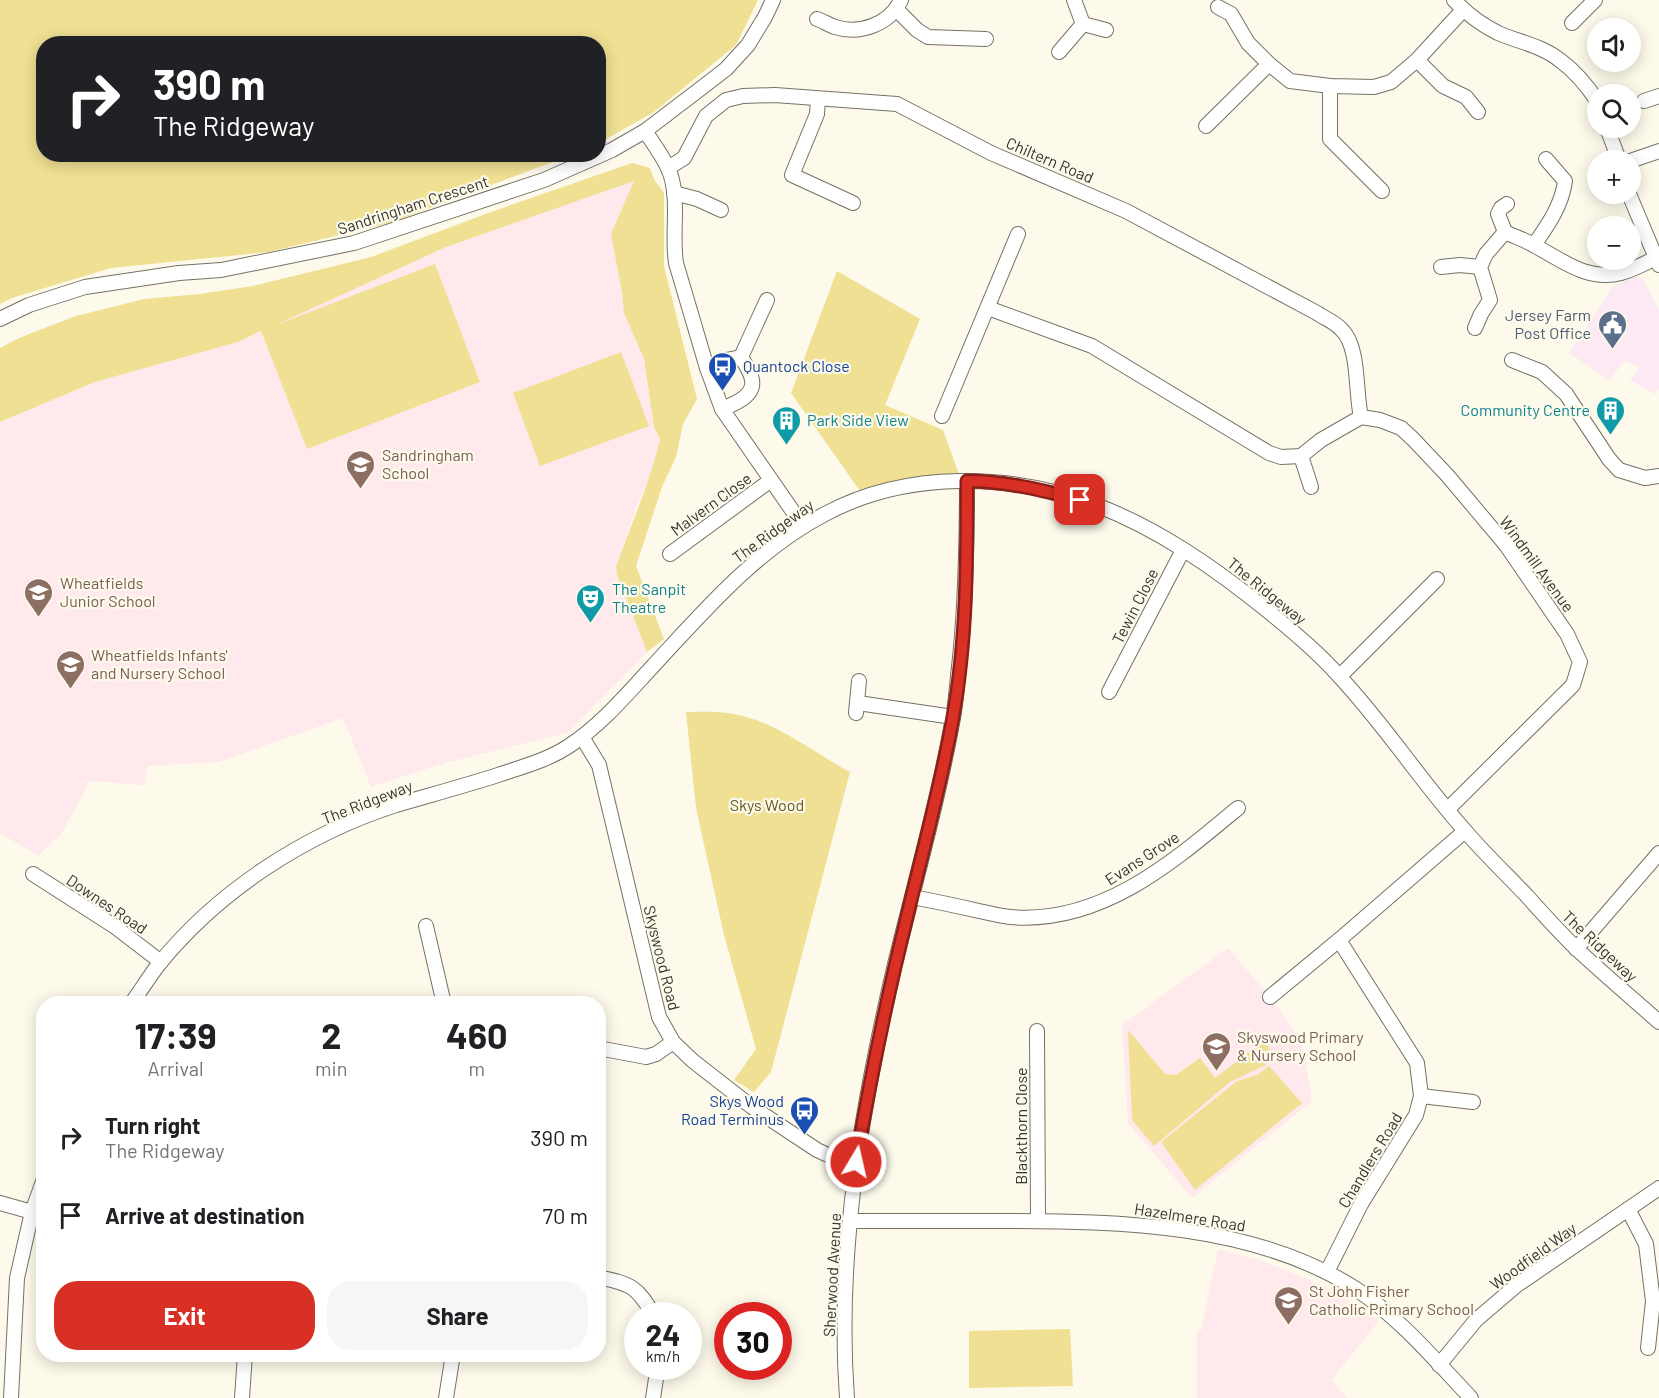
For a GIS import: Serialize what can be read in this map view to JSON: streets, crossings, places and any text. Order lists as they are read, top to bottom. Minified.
{"streets":{"street":["Chiltern Road","Sandringham Crescent","Malvern Close","The Ridgeway","Windmill Avenue","Tewin Close","Evans Grove","Downes Road","Skyswood Road","Blackthorn Close","Chandlers Road","Hazelmere Road","Woodfield Way","Sherwood Avenue"]},"crossings":[["Chiltern Road","Windmill Avenue"],["The Ridgeway","Windmill Avenue"],["The Ridgeway","Tewin Close"],["The Ridgeway","Downes Road"],["The Ridgeway","Skyswood Road"],["The Ridgeway","Sherwood Avenue"],["Evans Grove","Sherwood Avenue"],["Skyswood Road","Sherwood Avenue"],["Blackthorn Close","Hazelmere Road"],["Chandlers Road","Hazelmere Road"],["Hazelmere Road","Woodfield Way"],["Hazelmere Road","Sherwood Avenue"]],"parks":["Skys Wood"],"places":{"public building":["Jersey Farm Post Office"],"bus stop":["Quantock Close","Skys Wood Road Terminus"],"building":["Community Centre","Park Side View"],"school or university":["Sandringham School","Wheatfields Junior School","Wheatfields Infants' and Nursery School","Skyswood Primary & Nursery School","St John Fisher Catholic Primary School"],"theatre":["The Sanpit Theatre"]},"page":{"map_buttons":["+","−"],"turn":["390 m","The Ridgeway"],"eta":["17:39","Arrival","2","min","460","m"],"list":[{"name":"Turn right","note":"The Ridgeway","value":"390 m"},{"name":"Arrive at destination","value":"70 m"}],"buttons":["Exit","Share"],"speed":"24 km/h","limit":"30"}}
